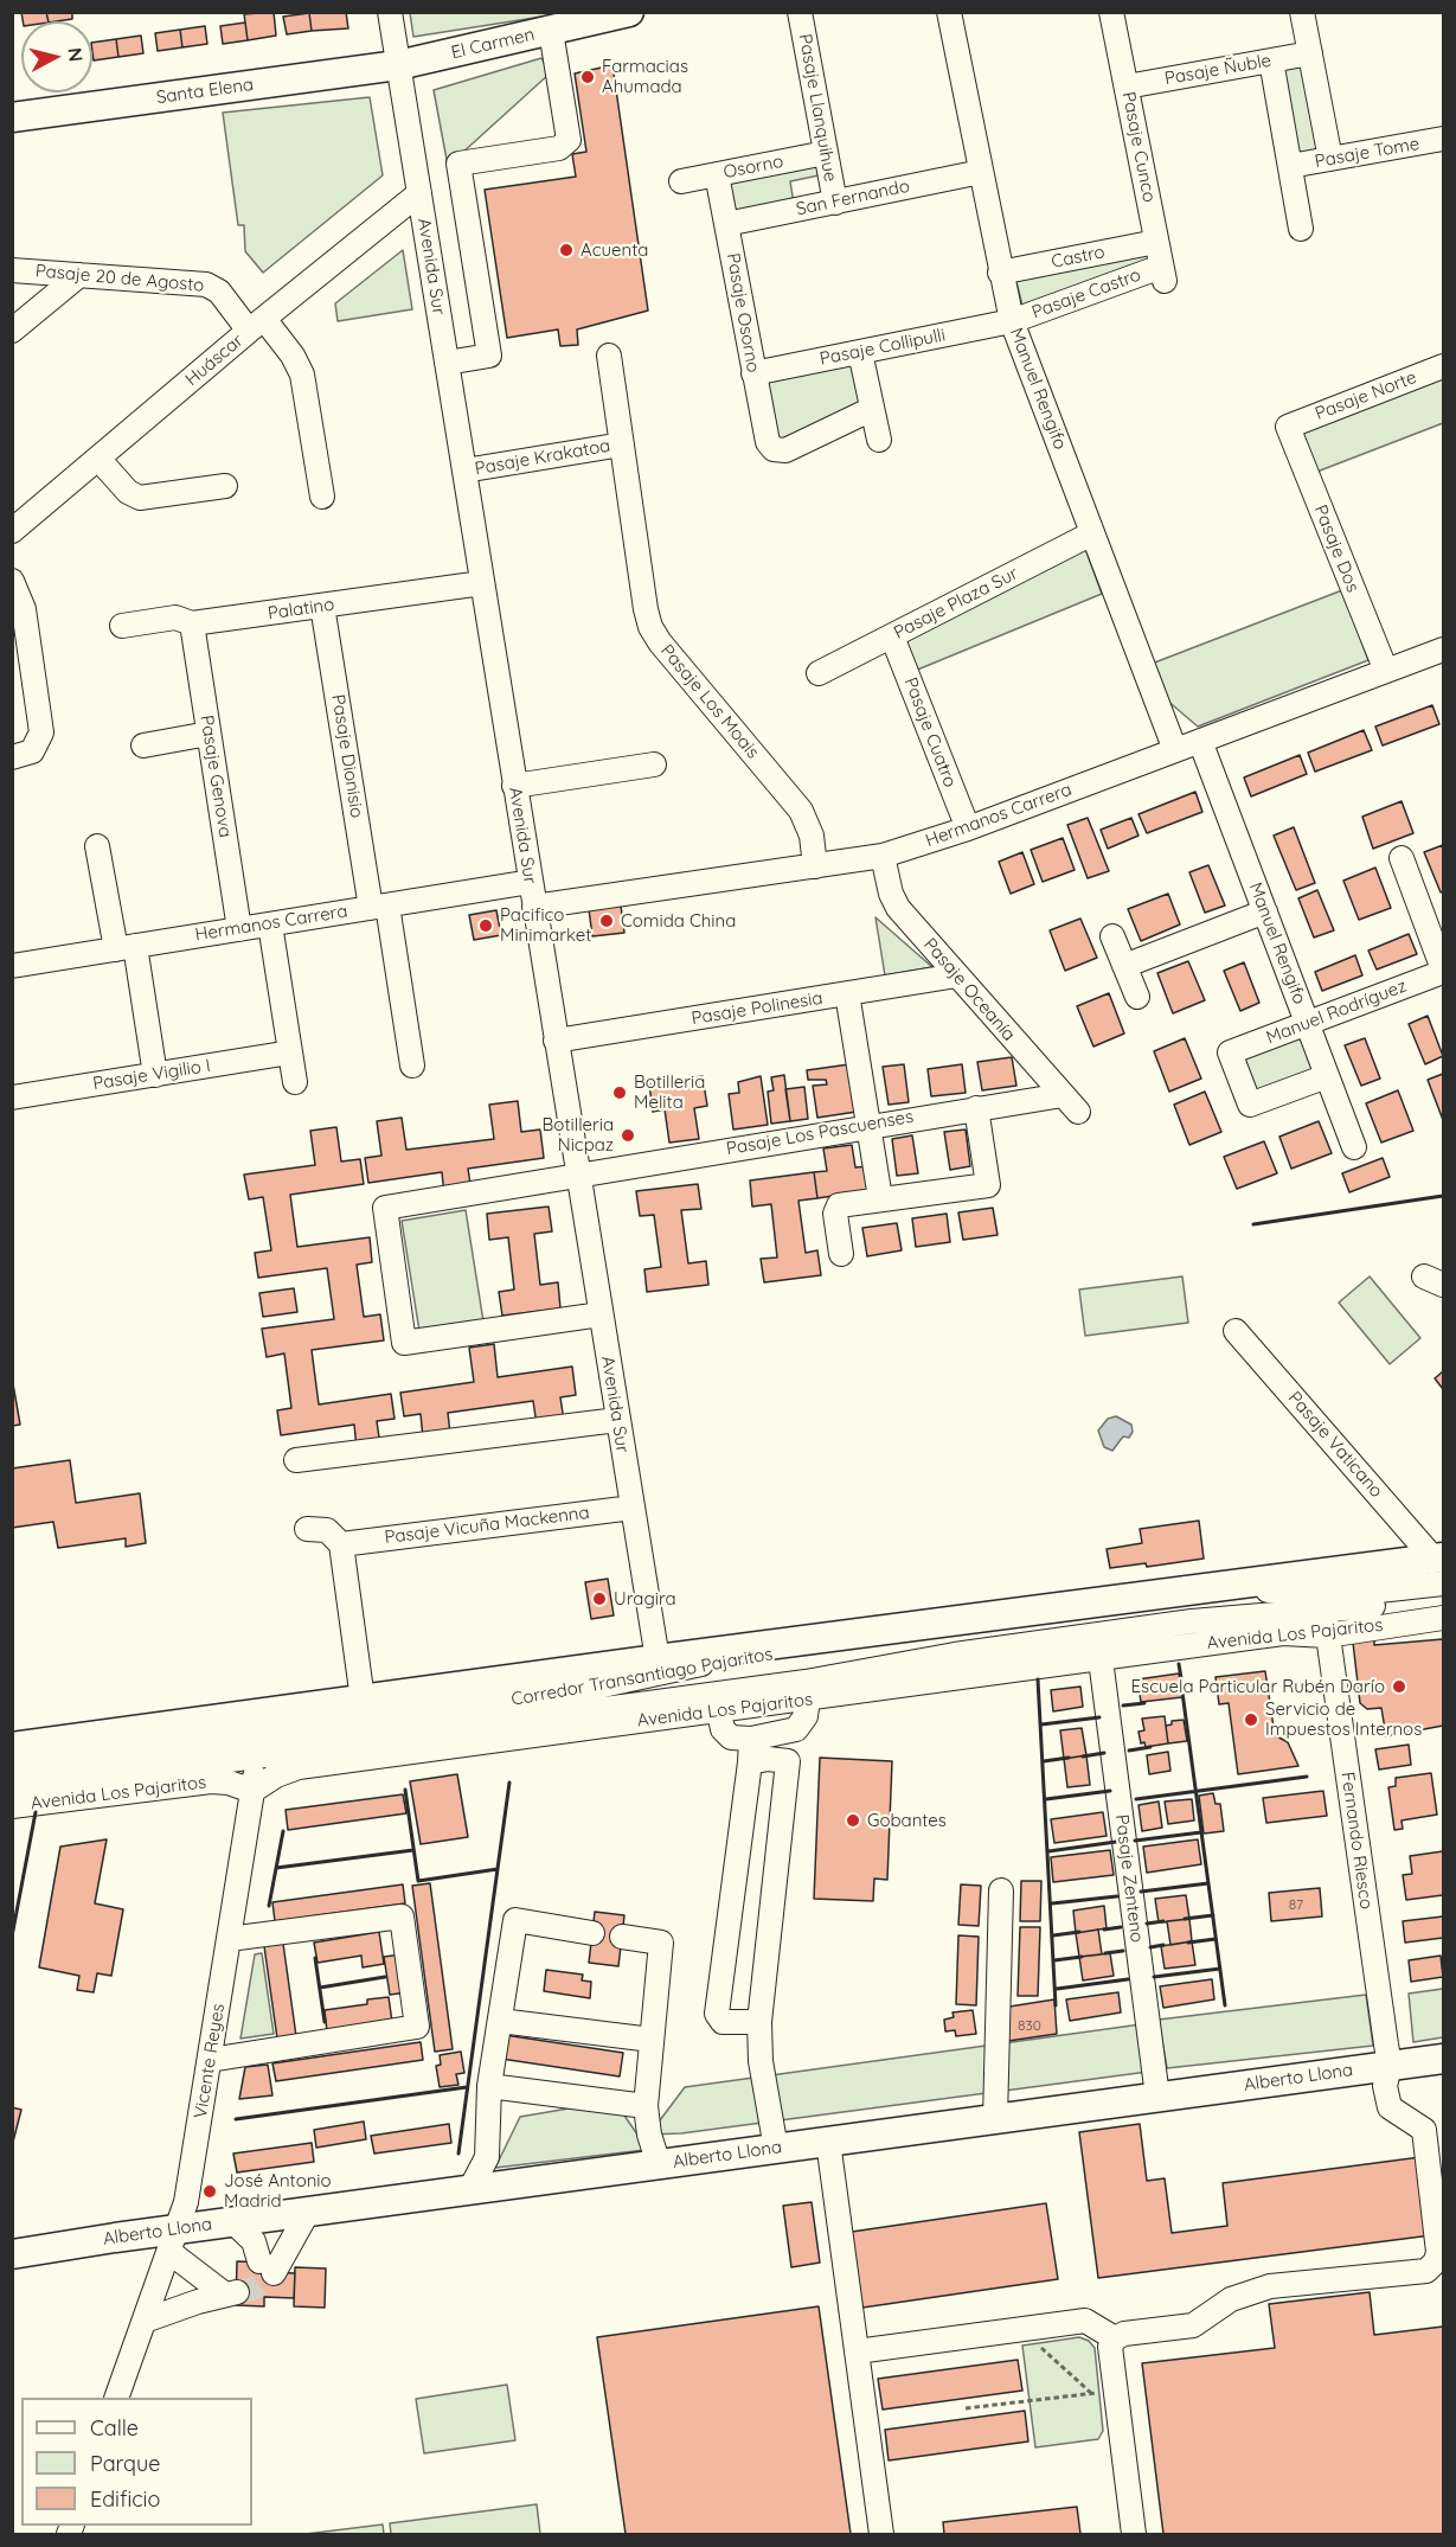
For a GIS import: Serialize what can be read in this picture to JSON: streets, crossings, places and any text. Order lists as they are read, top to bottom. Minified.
{"streets":{"main road":["El Carmen","Santa Elena","Alberto Llona"],"street":["Pasaje Ñuble","Pasaje Llanquihue","Pasaje Cunco","Pasaje Tome","Osorno","San Fernando","Castro","Avenida Sur","Pasaje 20 de Agosto","Pasaje Castro","Pasaje Osorno","Pasaje Collipulli","Huáscar","Manuel Rengifo","Pasaje Norte","Pasaje Krakatoa","Pasaje Dos","Pasaje Plaza Sur","Palatino","Pasaje Los Moais","Pasaje Cuatro","Pasaje Dionisio","Pasaje Genova","Hermanos Carrera","Pasaje Oceanía","Pasaje Polinesia","Manuel Rodríguez","Pasaje Vigilio I","Pasaje Los Pascuenses","Pasaje Vaticano","Pasaje Vicuña Mackenna","Avenida Los Pajaritos","Corredor Transantiago Pajaritos","Fernando Riesco","Pasaje Zenteno","Vicente Reyes"]},"crossings":[["El Carmen","Santa Elena"],["El Carmen","Avenida Sur"],["Pasaje Ñuble","Pasaje Cunco"],["Santa Elena","Avenida Sur"],["Pasaje Llanquihue","Osorno"],["Pasaje Llanquihue","San Fernando"],["Pasaje Cunco","Castro"],["Pasaje Cunco","Pasaje Castro"],["Osorno","Pasaje Osorno"],["San Fernando","Pasaje Osorno"],["San Fernando","Manuel Rengifo"],["Castro","Manuel Rengifo"],["Avenida Sur","Huáscar"],["Avenida Sur","Pasaje Krakatoa"],["Avenida Sur","Palatino"],["Avenida Sur","Hermanos Carrera"],["Avenida Sur","Pasaje Polinesia"],["Avenida Sur","Pasaje Los Pascuenses"],["Avenida Sur","Pasaje Vicuña Mackenna"],["Pasaje 20 de Agosto","Huáscar"],["Pasaje Castro","Pasaje Collipulli"],["Pasaje Castro","Manuel Rengifo"],["Pasaje Osorno","Pasaje Collipulli"],["Pasaje Collipulli","Manuel Rengifo"],["Manuel Rengifo","Pasaje Plaza Sur"],["Manuel Rengifo","Hermanos Carrera"],["Manuel Rengifo","Manuel Rodríguez"],["Pasaje Norte","Pasaje Dos"],["Pasaje Krakatoa","Pasaje Los Moais"],["Pasaje Dos","Hermanos Carrera"],["Pasaje Plaza Sur","Pasaje Cuatro"],["Palatino","Pasaje Dionisio"],["Palatino","Pasaje Genova"],["Pasaje Los Moais","Hermanos Carrera"],["Pasaje Cuatro","Hermanos Carrera"],["Pasaje Dionisio","Hermanos Carrera"],["Pasaje Genova","Hermanos Carrera"],["Hermanos Carrera","Pasaje Oceanía"],["Pasaje Oceanía","Pasaje Polinesia"],["Pasaje Oceanía","Pasaje Los Pascuenses"],["Avenida Los Pajaritos","Fernando Riesco"],["Avenida Los Pajaritos","Pasaje Zenteno"],["Avenida Los Pajaritos","Vicente Reyes"],["Corredor Transantiago Pajaritos","Fernando Riesco"],["Corredor Transantiago Pajaritos","Vicente Reyes"],["Fernando Riesco","Alberto Llona"],["Pasaje Zenteno","Alberto Llona"],["Vicente Reyes","Alberto Llona"]],"places":["Farmacias Ahumada","Acuenta","Comida China","Pacifico Minimarket","Botilleria Melita","Botilleria Nicpaz","Uragira","Escuela Particular Rubén Darío","Servicio de Impuestos Internos","Gobantes","José Antonio Madrid"],"house_numbers":["87","830"],"legend":["Calle","Parque","Edificio"],"north":"right"}
